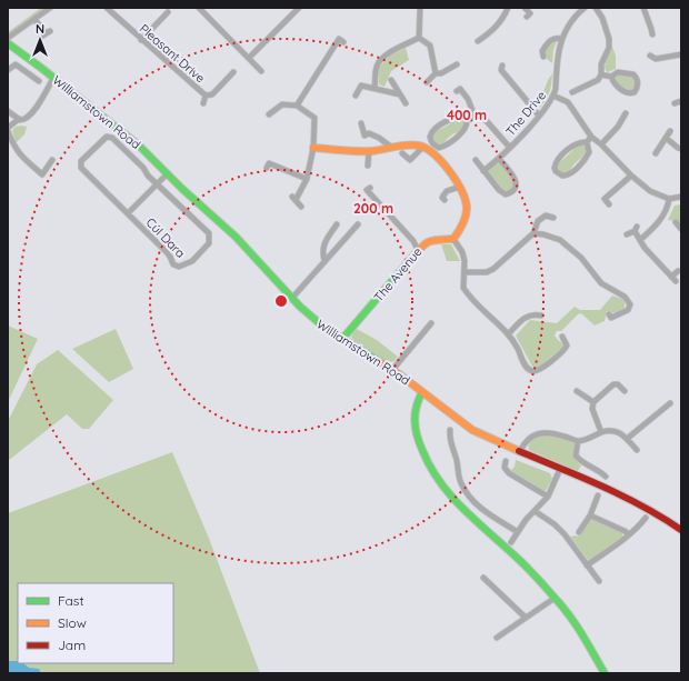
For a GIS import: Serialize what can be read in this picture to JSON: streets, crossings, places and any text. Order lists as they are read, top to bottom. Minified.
{"streets":{"street":["Pleasant Drive","Williamstown Road","The Drive","Cúl Dara","The Avenue"]},"crossings":[["Williamstown Road","The Avenue"]],"legend":["Fast","Slow","Jam"],"north":"top","rings":["400 m","200 m"]}
